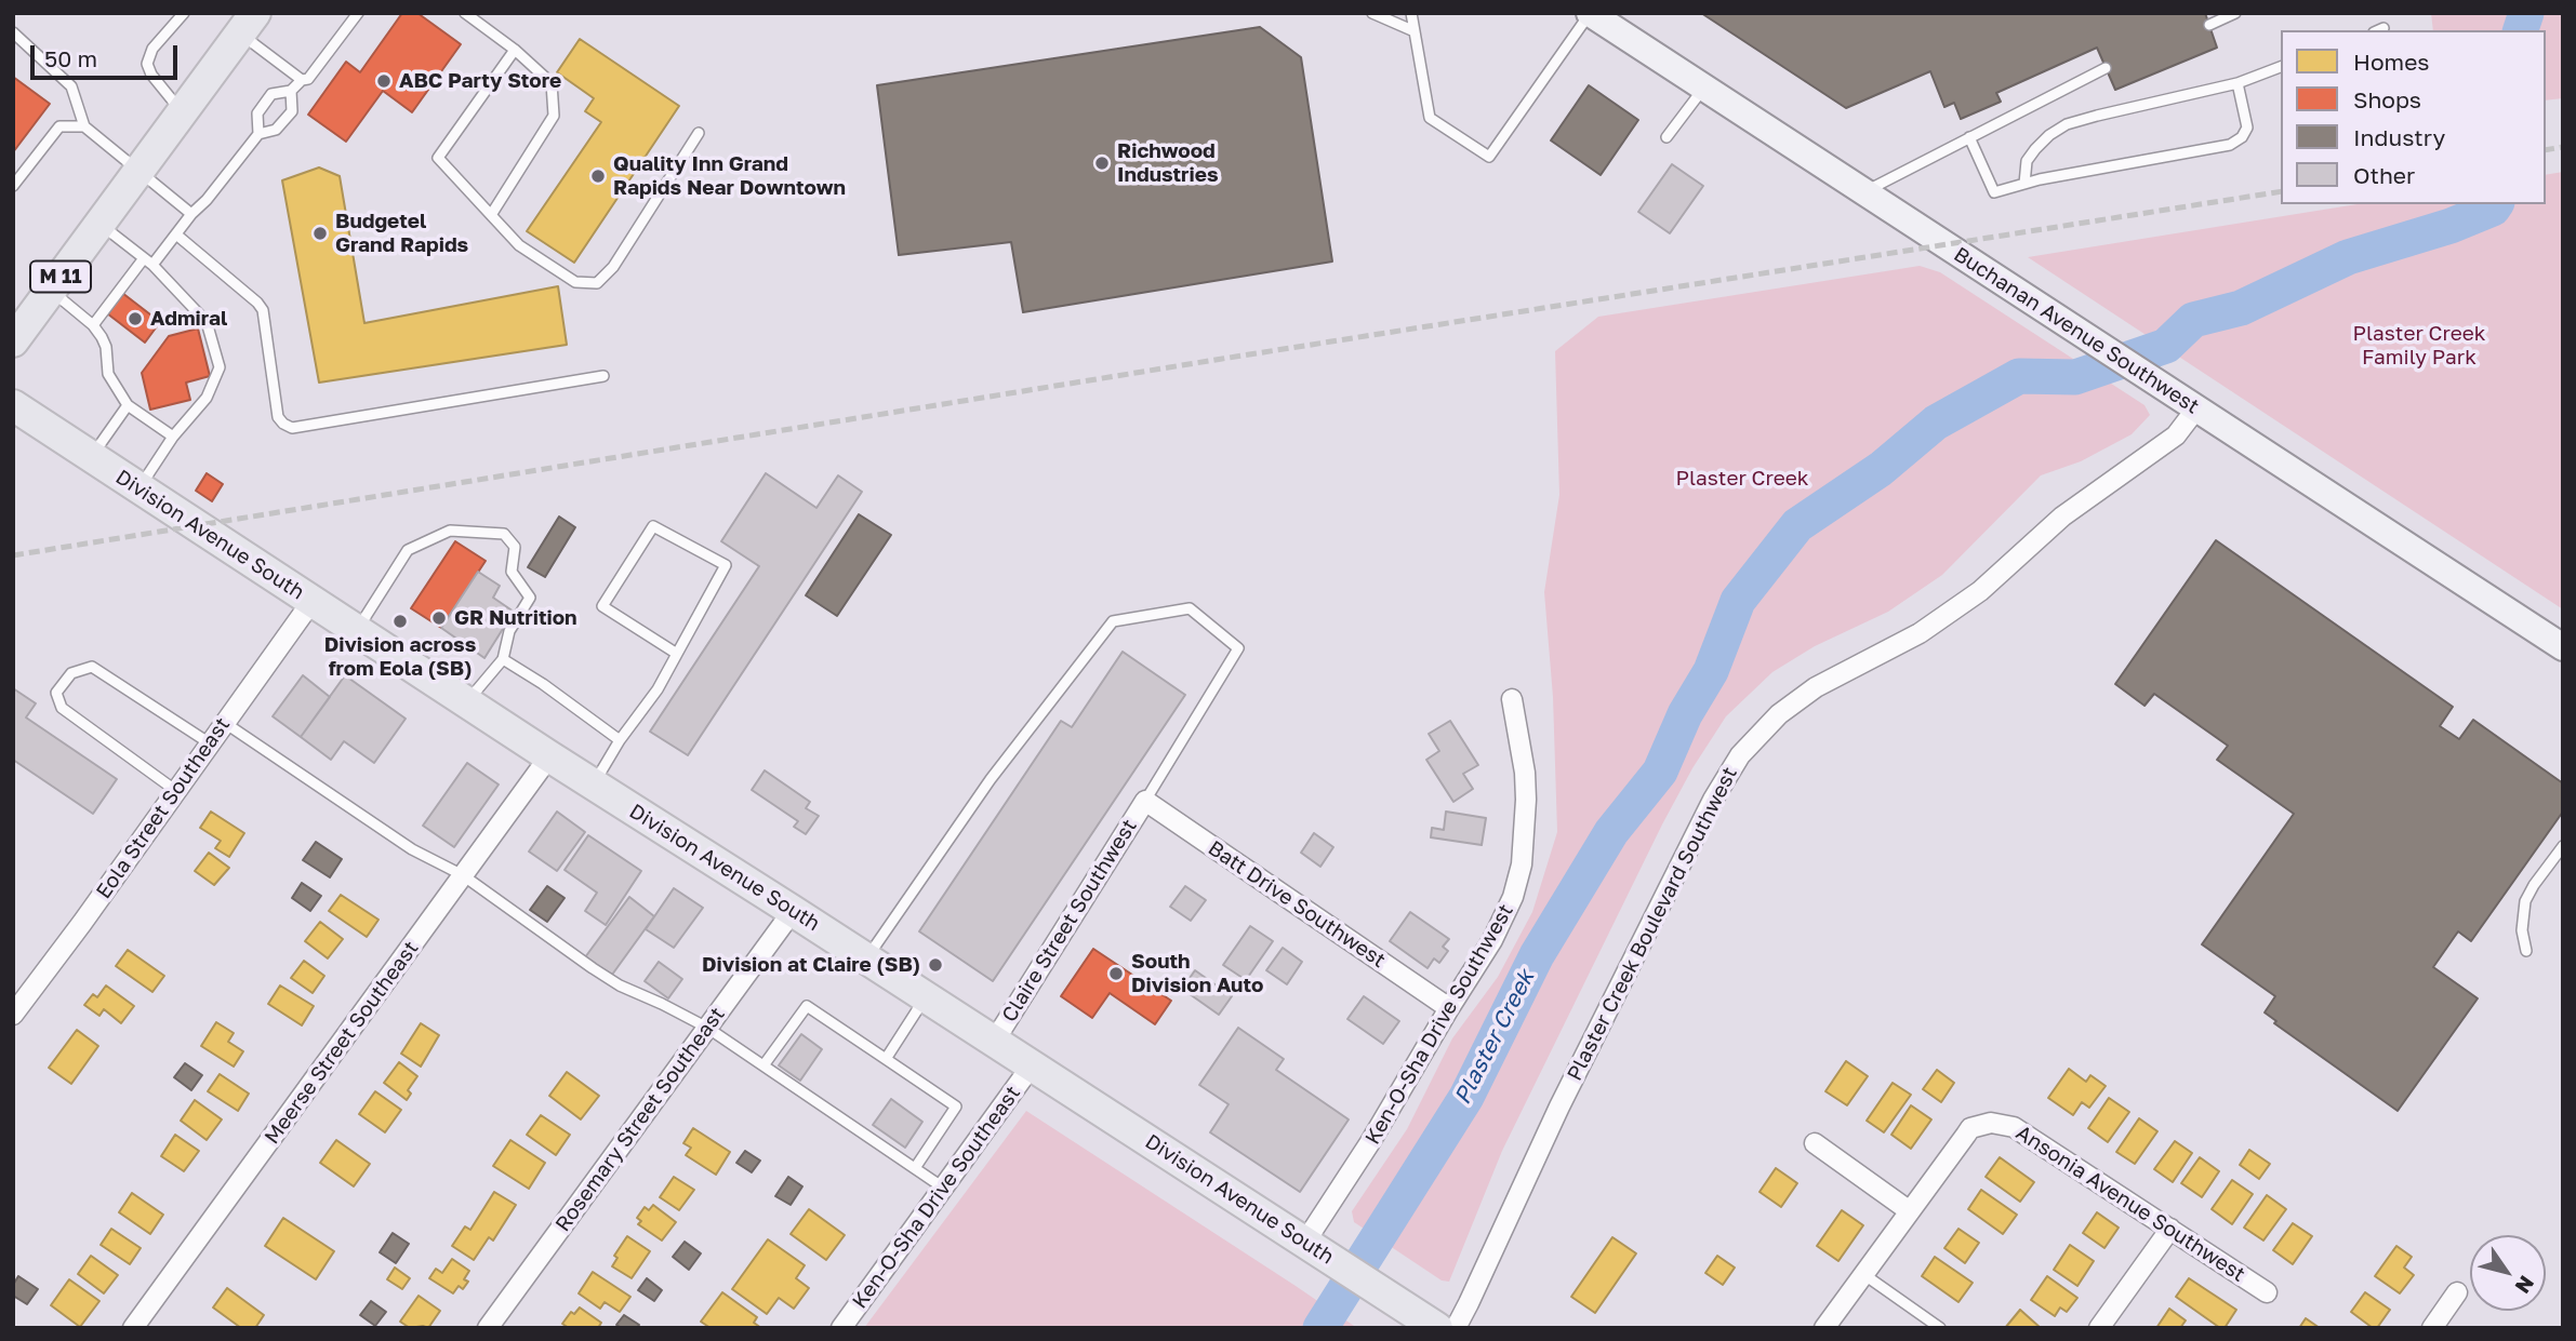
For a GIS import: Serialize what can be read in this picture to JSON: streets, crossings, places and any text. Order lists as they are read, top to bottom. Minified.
{"streets":{"main road":["M 11","Division Avenue South"],"street":["Buchanan Avenue Southwest","Eola Street Southeast","Batt Drive Southwest","Claire Street Southwest","Plaster Creek Boulevard Southwest","Ken-O-Sha Drive Southwest","Meerse Street Southeast","Rosemary Street Southeast","Ken-O-Sha Drive Southeast","Ansonia Avenue Southwest"]},"crossings":[["Buchanan Avenue Southwest","Plaster Creek Boulevard Southwest"],["Division Avenue South","Eola Street Southeast"],["Division Avenue South","Claire Street Southwest"],["Division Avenue South","Ken-O-Sha Drive Southwest"],["Division Avenue South","Meerse Street Southeast"],["Division Avenue South","Rosemary Street Southeast"],["Division Avenue South","Ken-O-Sha Drive Southeast"],["Batt Drive Southwest","Claire Street Southwest"],["Batt Drive Southwest","Ken-O-Sha Drive Southwest"]],"water":["Plaster Creek"],"parks":["Plaster Creek Family Park","Plaster Creek"],"places":["ABC Party Store","Richwood Industries","Quality Inn Grand Rapids Near Downtown","Budgetel Grand Rapids","Admiral","GR Nutrition","Division across from Eola (SB)","Division at Claire (SB)","South Division Auto"],"legend":["Homes","Shops","Industry","Other"],"scale_bar":"50 m","north":"bottom right"}
